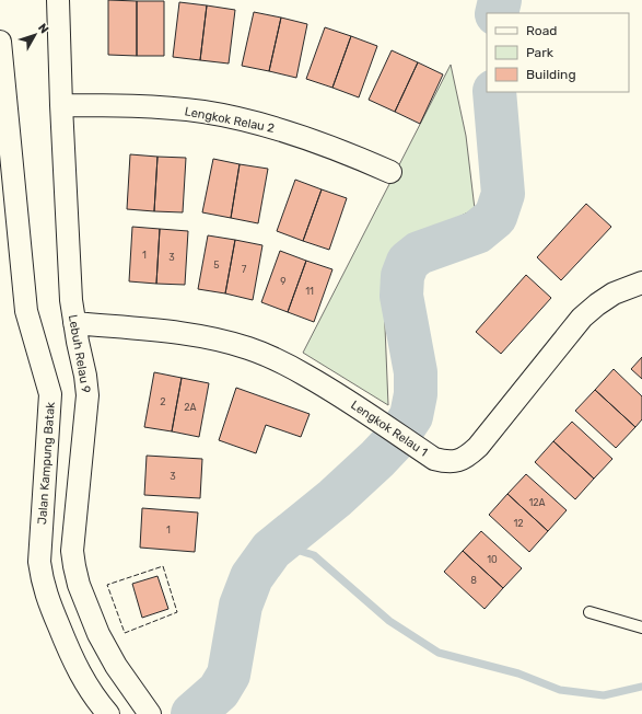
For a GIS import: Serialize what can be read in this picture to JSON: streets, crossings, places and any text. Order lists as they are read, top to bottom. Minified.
{"streets":{"street":["Lengkok Relau 2","Lebuh Relau 9","Lengkok Relau 1","Jalan Kampung Batak"]},"crossings":[["Lengkok Relau 2","Lebuh Relau 9"],["Lebuh Relau 9","Lengkok Relau 1"]],"house_numbers":["1","3","5","7","9","11","2","2A","3","12A","12","1","10","8"],"legend":["Road","Park","Building"],"north":"top right"}
